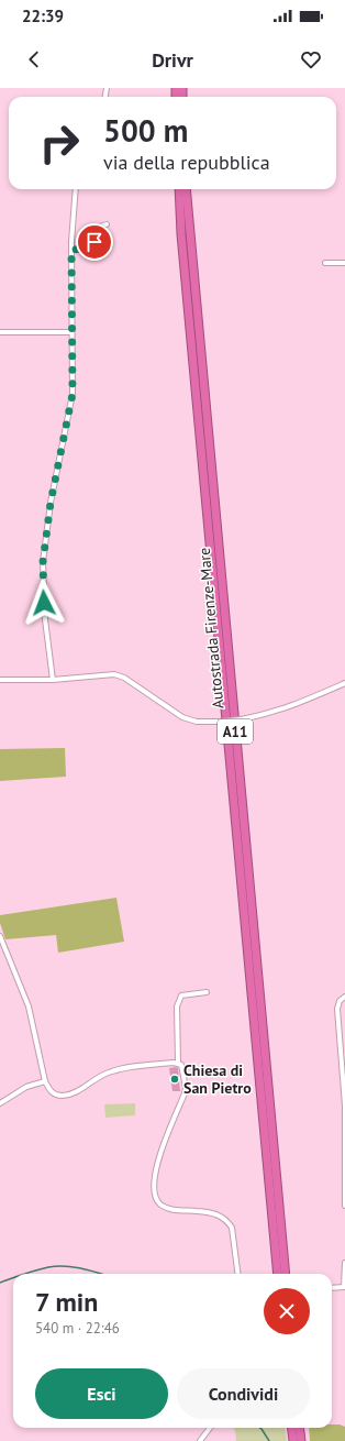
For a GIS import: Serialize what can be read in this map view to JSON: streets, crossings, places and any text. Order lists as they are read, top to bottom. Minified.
{"streets":{"highway":["Autostrada Firenze-Mare","A11"]},"places":["Chiesa di San Pietro"],"page":{"status":"22:39","header":"Drivr","turn":["500 m","via della repubblica"],"heading":["7 min","540 m · 22:46"],"buttons":["Esci","Condividi"]}}
